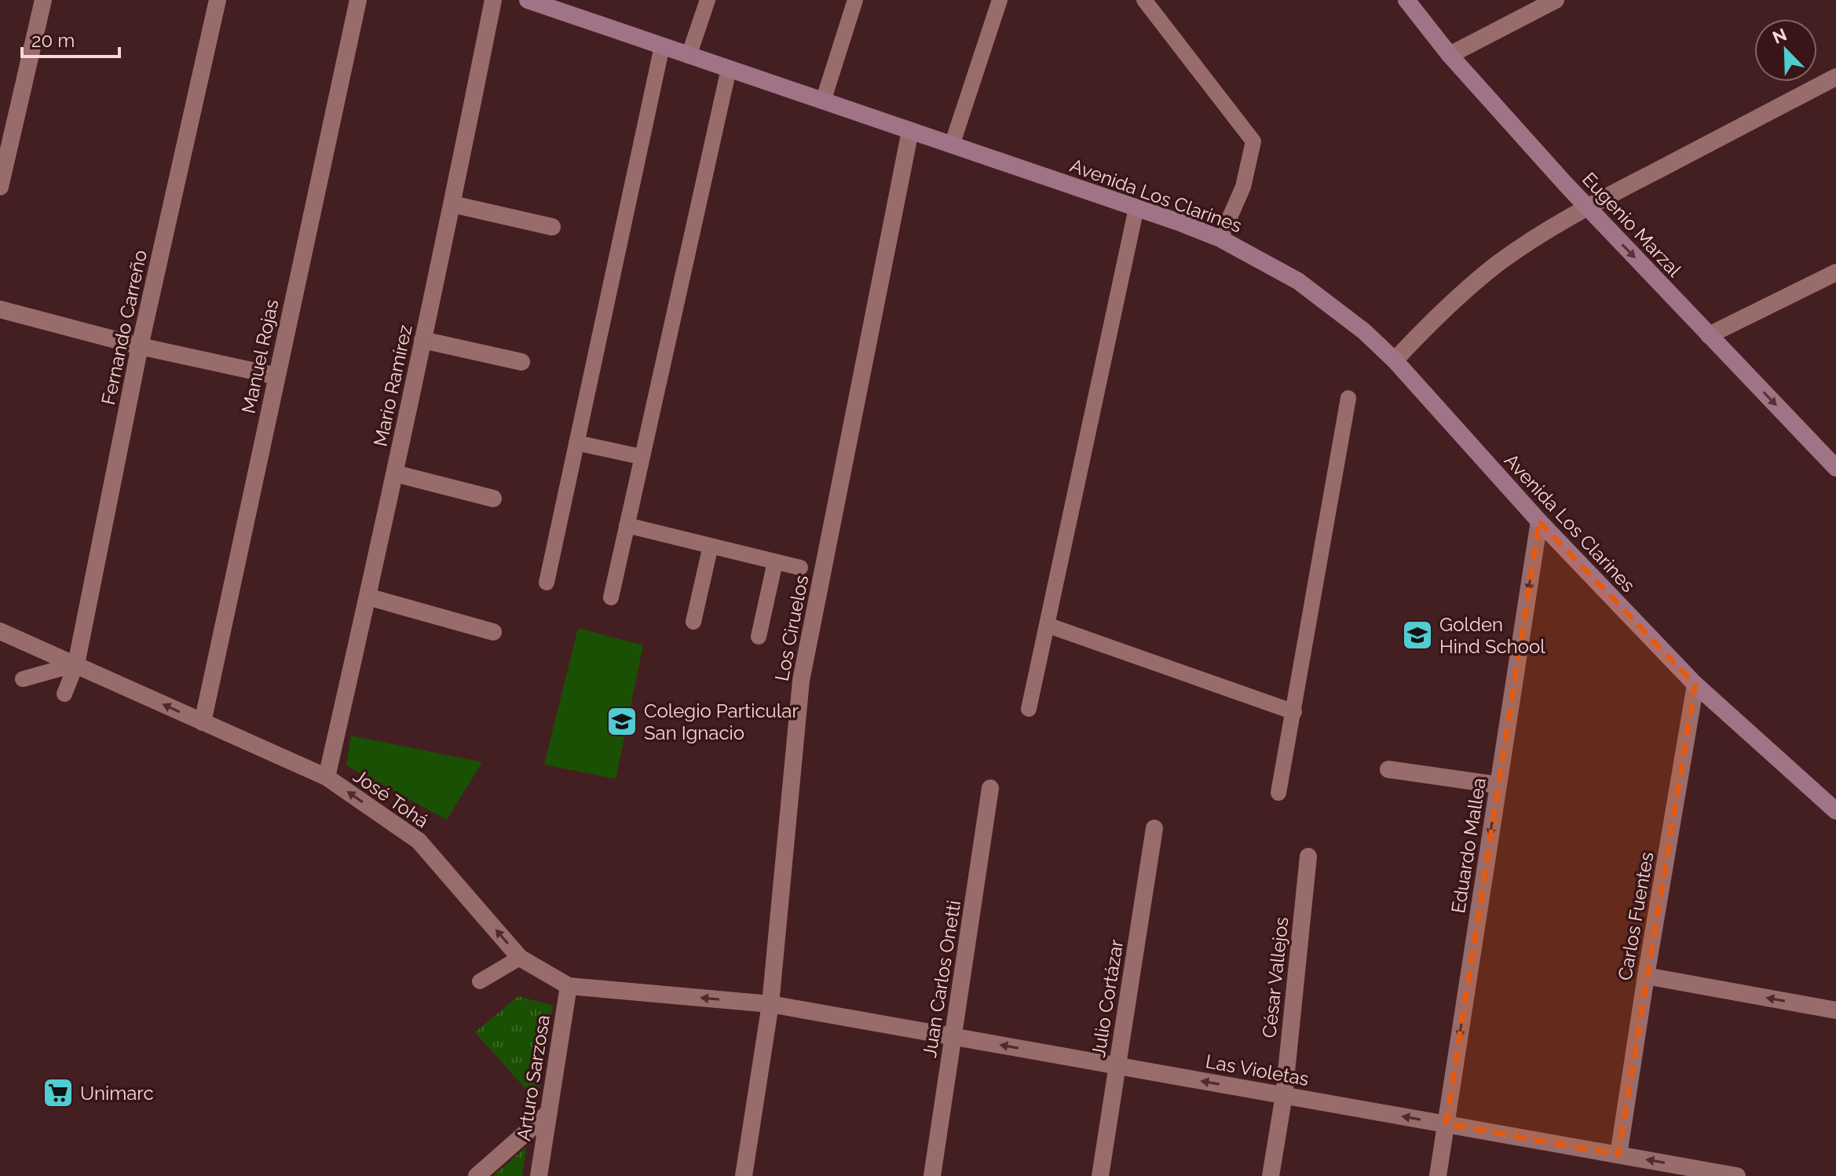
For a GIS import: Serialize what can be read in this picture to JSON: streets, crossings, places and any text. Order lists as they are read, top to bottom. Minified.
{"streets":{"main road":["Avenida Los Clarines","Eugenio Marzal"],"street":["Fernando Carreño","Manuel Rojas","Mario Ramírez","Los Ciruelos","José Tohá","Eduardo Mallea","Carlos Fuentes","César Vallejos","Juan Carlos Onetti","Julio Cortázar","Las Violetas","Arturo Sarzosa"]},"crossings":[["Avenida Los Clarines","Los Ciruelos"],["Avenida Los Clarines","Eduardo Mallea"],["Avenida Los Clarines","Carlos Fuentes"],["Fernando Carreño","José Tohá"],["Manuel Rojas","José Tohá"],["Mario Ramírez","José Tohá"],["Los Ciruelos","José Tohá"],["Los Ciruelos","Las Violetas"],["José Tohá","Las Violetas"],["José Tohá","Arturo Sarzosa"],["Eduardo Mallea","Las Violetas"],["Carlos Fuentes","Las Violetas"],["César Vallejos","Las Violetas"],["Juan Carlos Onetti","Las Violetas"],["Julio Cortázar","Las Violetas"]],"one_way":["Eugenio Marzal","José Tohá","Eduardo Mallea","Las Violetas"],"places":{"school or university":["Golden Hind School","Colegio Particular San Ignacio"],"supermarket":["Unimarc"]},"scale_bar":"20 m","north":"top left"}
